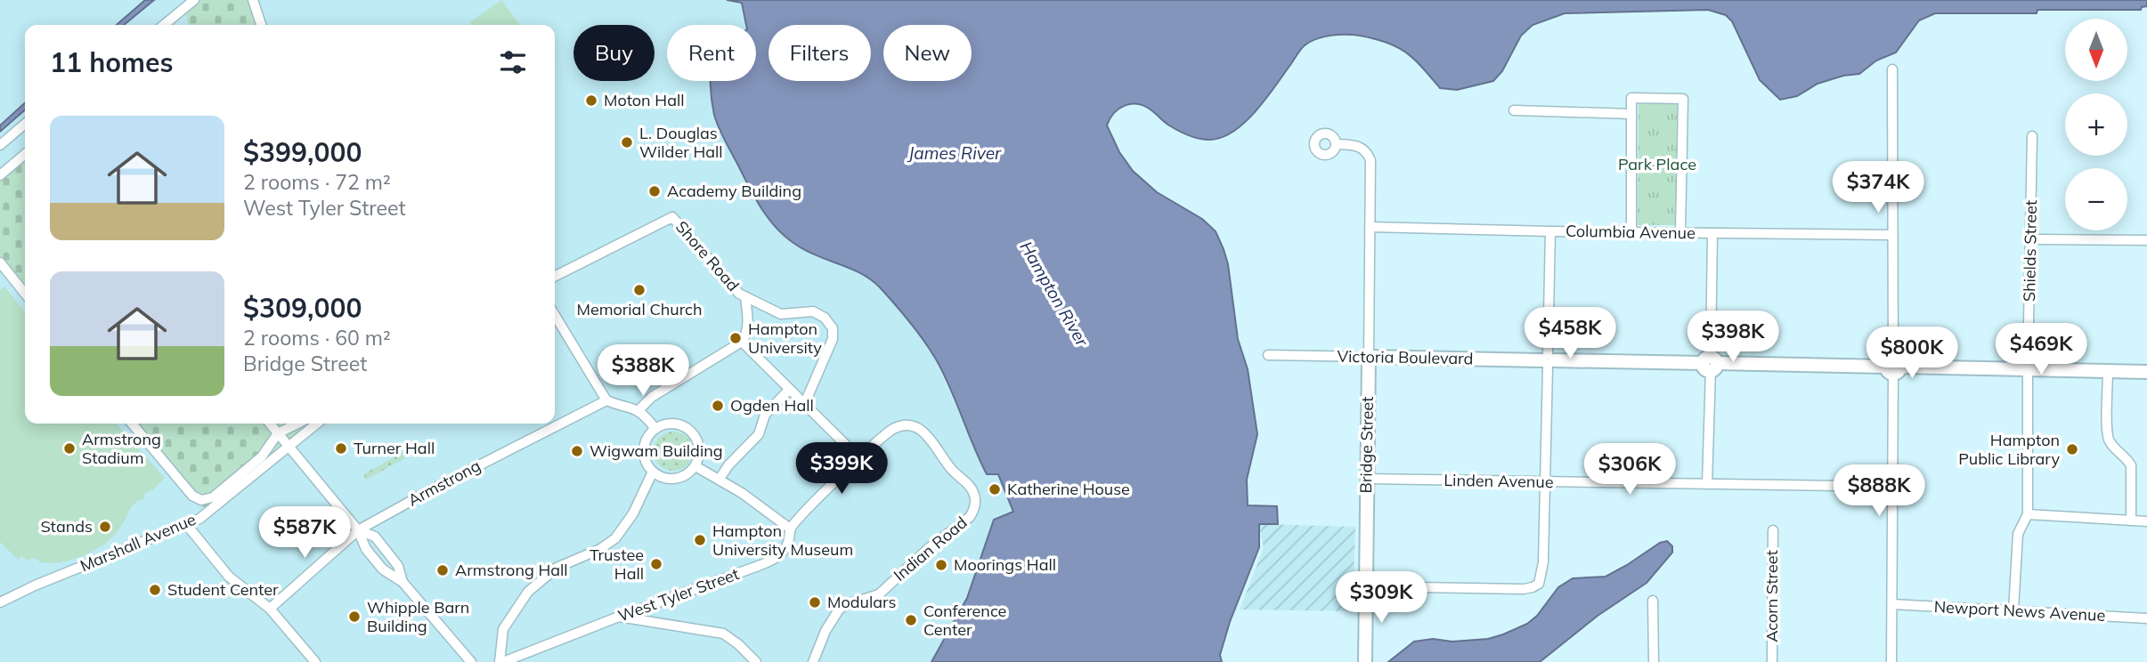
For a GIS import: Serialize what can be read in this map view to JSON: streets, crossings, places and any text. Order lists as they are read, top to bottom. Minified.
{"streets":{"street":["Columbia Avenue","Shields Street","Shore Road","Victoria Boulevard","Bridge Street","Linden Avenue","Armstrong","Marshall Avenue","Indian Road","West Tyler Street","Acorn Street","Newport News Avenue"]},"crossings":[["Columbia Avenue","Bridge Street"],["Shields Street","Victoria Boulevard"],["Shields Street","Newport News Avenue"],["Victoria Boulevard","Bridge Street"],["Bridge Street","Linden Avenue"],["Indian Road","West Tyler Street"]],"water":["James River","Hampton River"],"parks":["Park Place"],"places":["Moton Hall","L. Douglas Wilder Hall","Academy Building","Memorial Church","Hampton University","Ogden Hall","Armstrong Stadium","Turner Hall","Hampton Public Library","Wigwam Building","Katherine House","Stands","Hampton University Museum","Trustee Hall","Moorings Hall","Armstrong Hall","Student Center","Modulars","Whipple Barn Building","Conference Center"],"north":"bottom","page":{"map_buttons":["+","−"],"chip":["Buy","Rent","Filters","New"],"heading":"11 homes","list":[{"name":"$399,000","note":"2 rooms · 72 m² · West Tyler Street"},{"name":"$309,000","note":"2 rooms · 60 m² · Bridge Street"}],"price":["$374K","$458K","$398K","$469K","$800K","$388K","$399K","$306K","$888K","$587K","$309K"]}}
